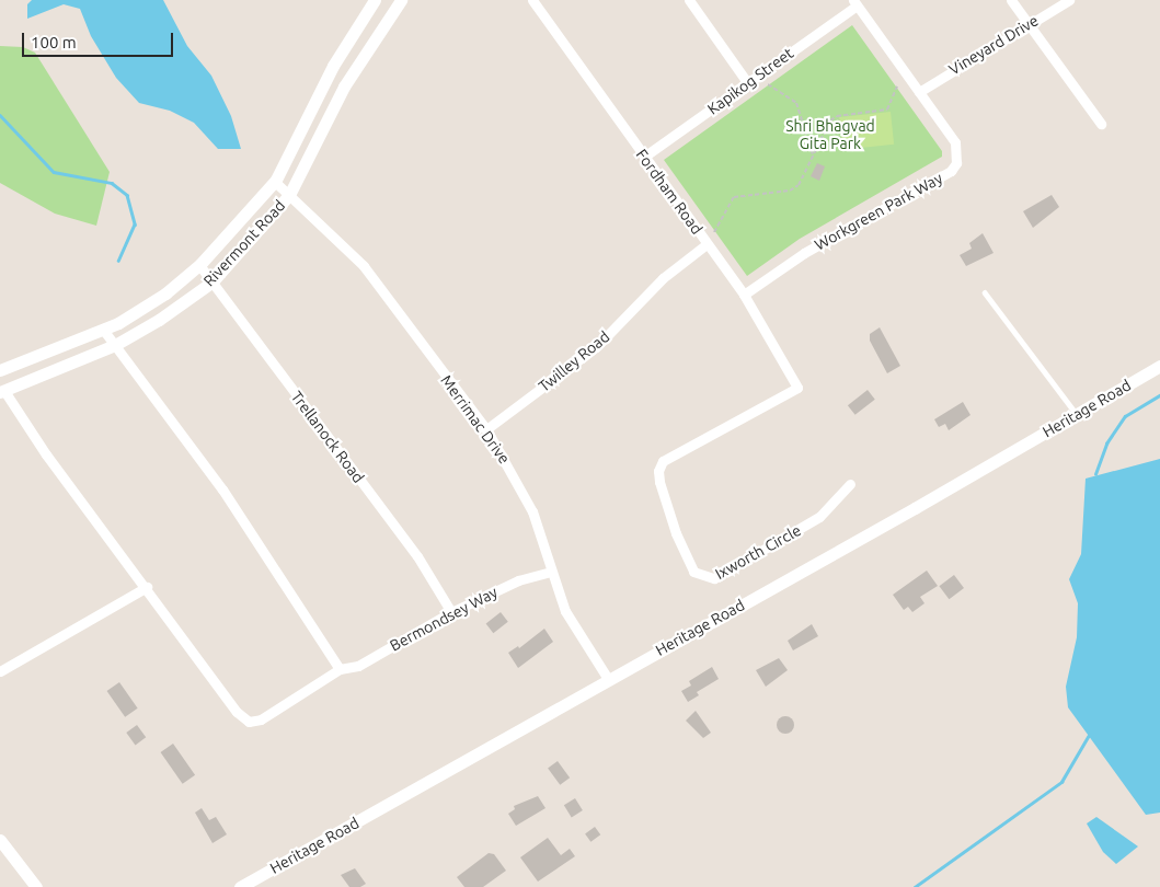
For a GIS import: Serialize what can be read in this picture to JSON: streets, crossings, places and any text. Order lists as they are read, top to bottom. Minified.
{"streets":{"street":["Vineyard Drive","Kapikog Street","Fordham Road","Workgreen Park Way","Rivermont Road","Twilley Road","Heritage Road","Merrimac Drive","Trellanock Road","Ixworth Circle","Bermondsey Way"]},"crossings":[["Vineyard Drive","Workgreen Park Way"],["Kapikog Street","Fordham Road"],["Kapikog Street","Workgreen Park Way"],["Fordham Road","Workgreen Park Way"],["Fordham Road","Twilley Road"],["Fordham Road","Ixworth Circle"],["Rivermont Road","Merrimac Drive"],["Rivermont Road","Trellanock Road"],["Twilley Road","Merrimac Drive"],["Heritage Road","Merrimac Drive"],["Merrimac Drive","Bermondsey Way"],["Trellanock Road","Bermondsey Way"]],"parks":["Shri Bhagvad Gita Park"],"scale_bar":"100 m"}
